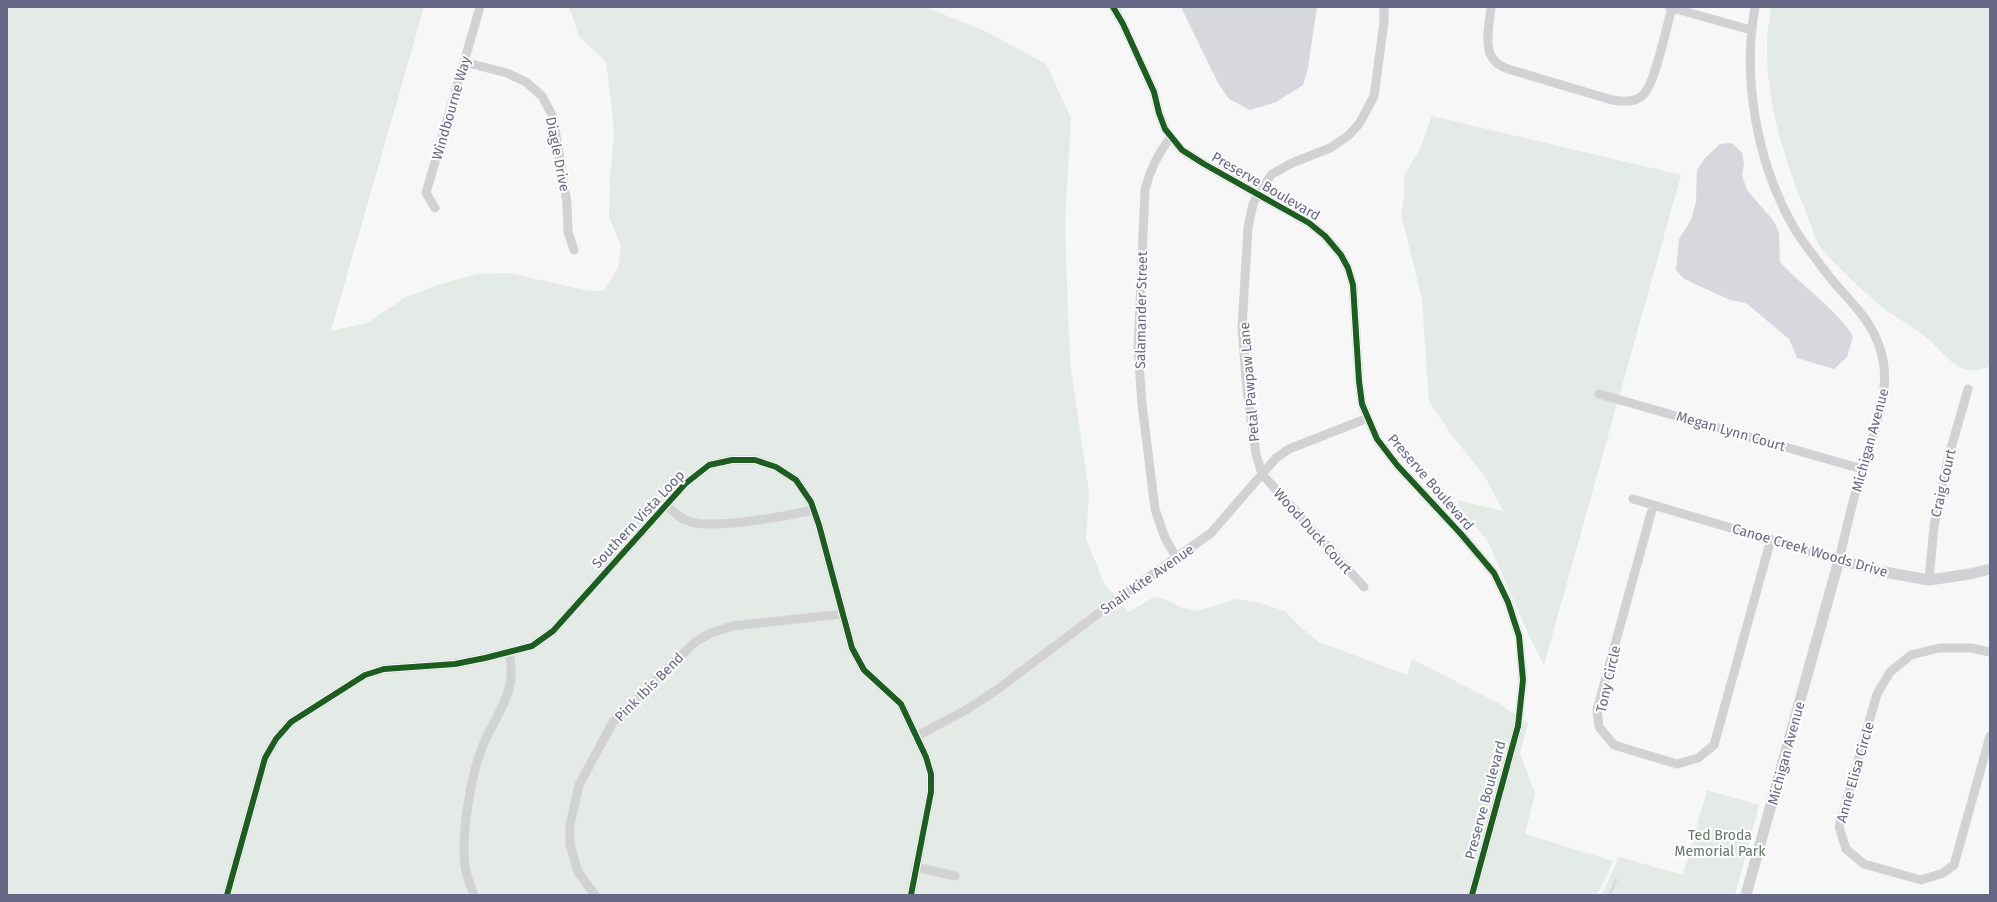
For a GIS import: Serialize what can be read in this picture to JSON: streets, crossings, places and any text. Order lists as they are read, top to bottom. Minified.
{"streets":{"street":["Windbourne Way","Diagle Drive","Preserve Boulevard","Salamander Street","Petal Pawpaw Lane","Megan Lynn Court","Michigan Avenue","Craig Court","Southern Vista Loop","Wood Duck Court","Canoe Creek Woods Drive","Snail Kite Avenue","Tony Circle","Pink Ibis Bend","Anne Elisa Circle"]},"crossings":[["Windbourne Way","Diagle Drive"],["Preserve Boulevard","Salamander Street"],["Preserve Boulevard","Petal Pawpaw Lane"],["Preserve Boulevard","Snail Kite Avenue"],["Salamander Street","Snail Kite Avenue"],["Petal Pawpaw Lane","Wood Duck Court"],["Petal Pawpaw Lane","Snail Kite Avenue"],["Megan Lynn Court","Michigan Avenue"],["Michigan Avenue","Canoe Creek Woods Drive"],["Craig Court","Canoe Creek Woods Drive"],["Southern Vista Loop","Snail Kite Avenue"],["Southern Vista Loop","Pink Ibis Bend"],["Wood Duck Court","Snail Kite Avenue"],["Canoe Creek Woods Drive","Tony Circle"]],"parks":["Ted Broda Memorial Park"]}
